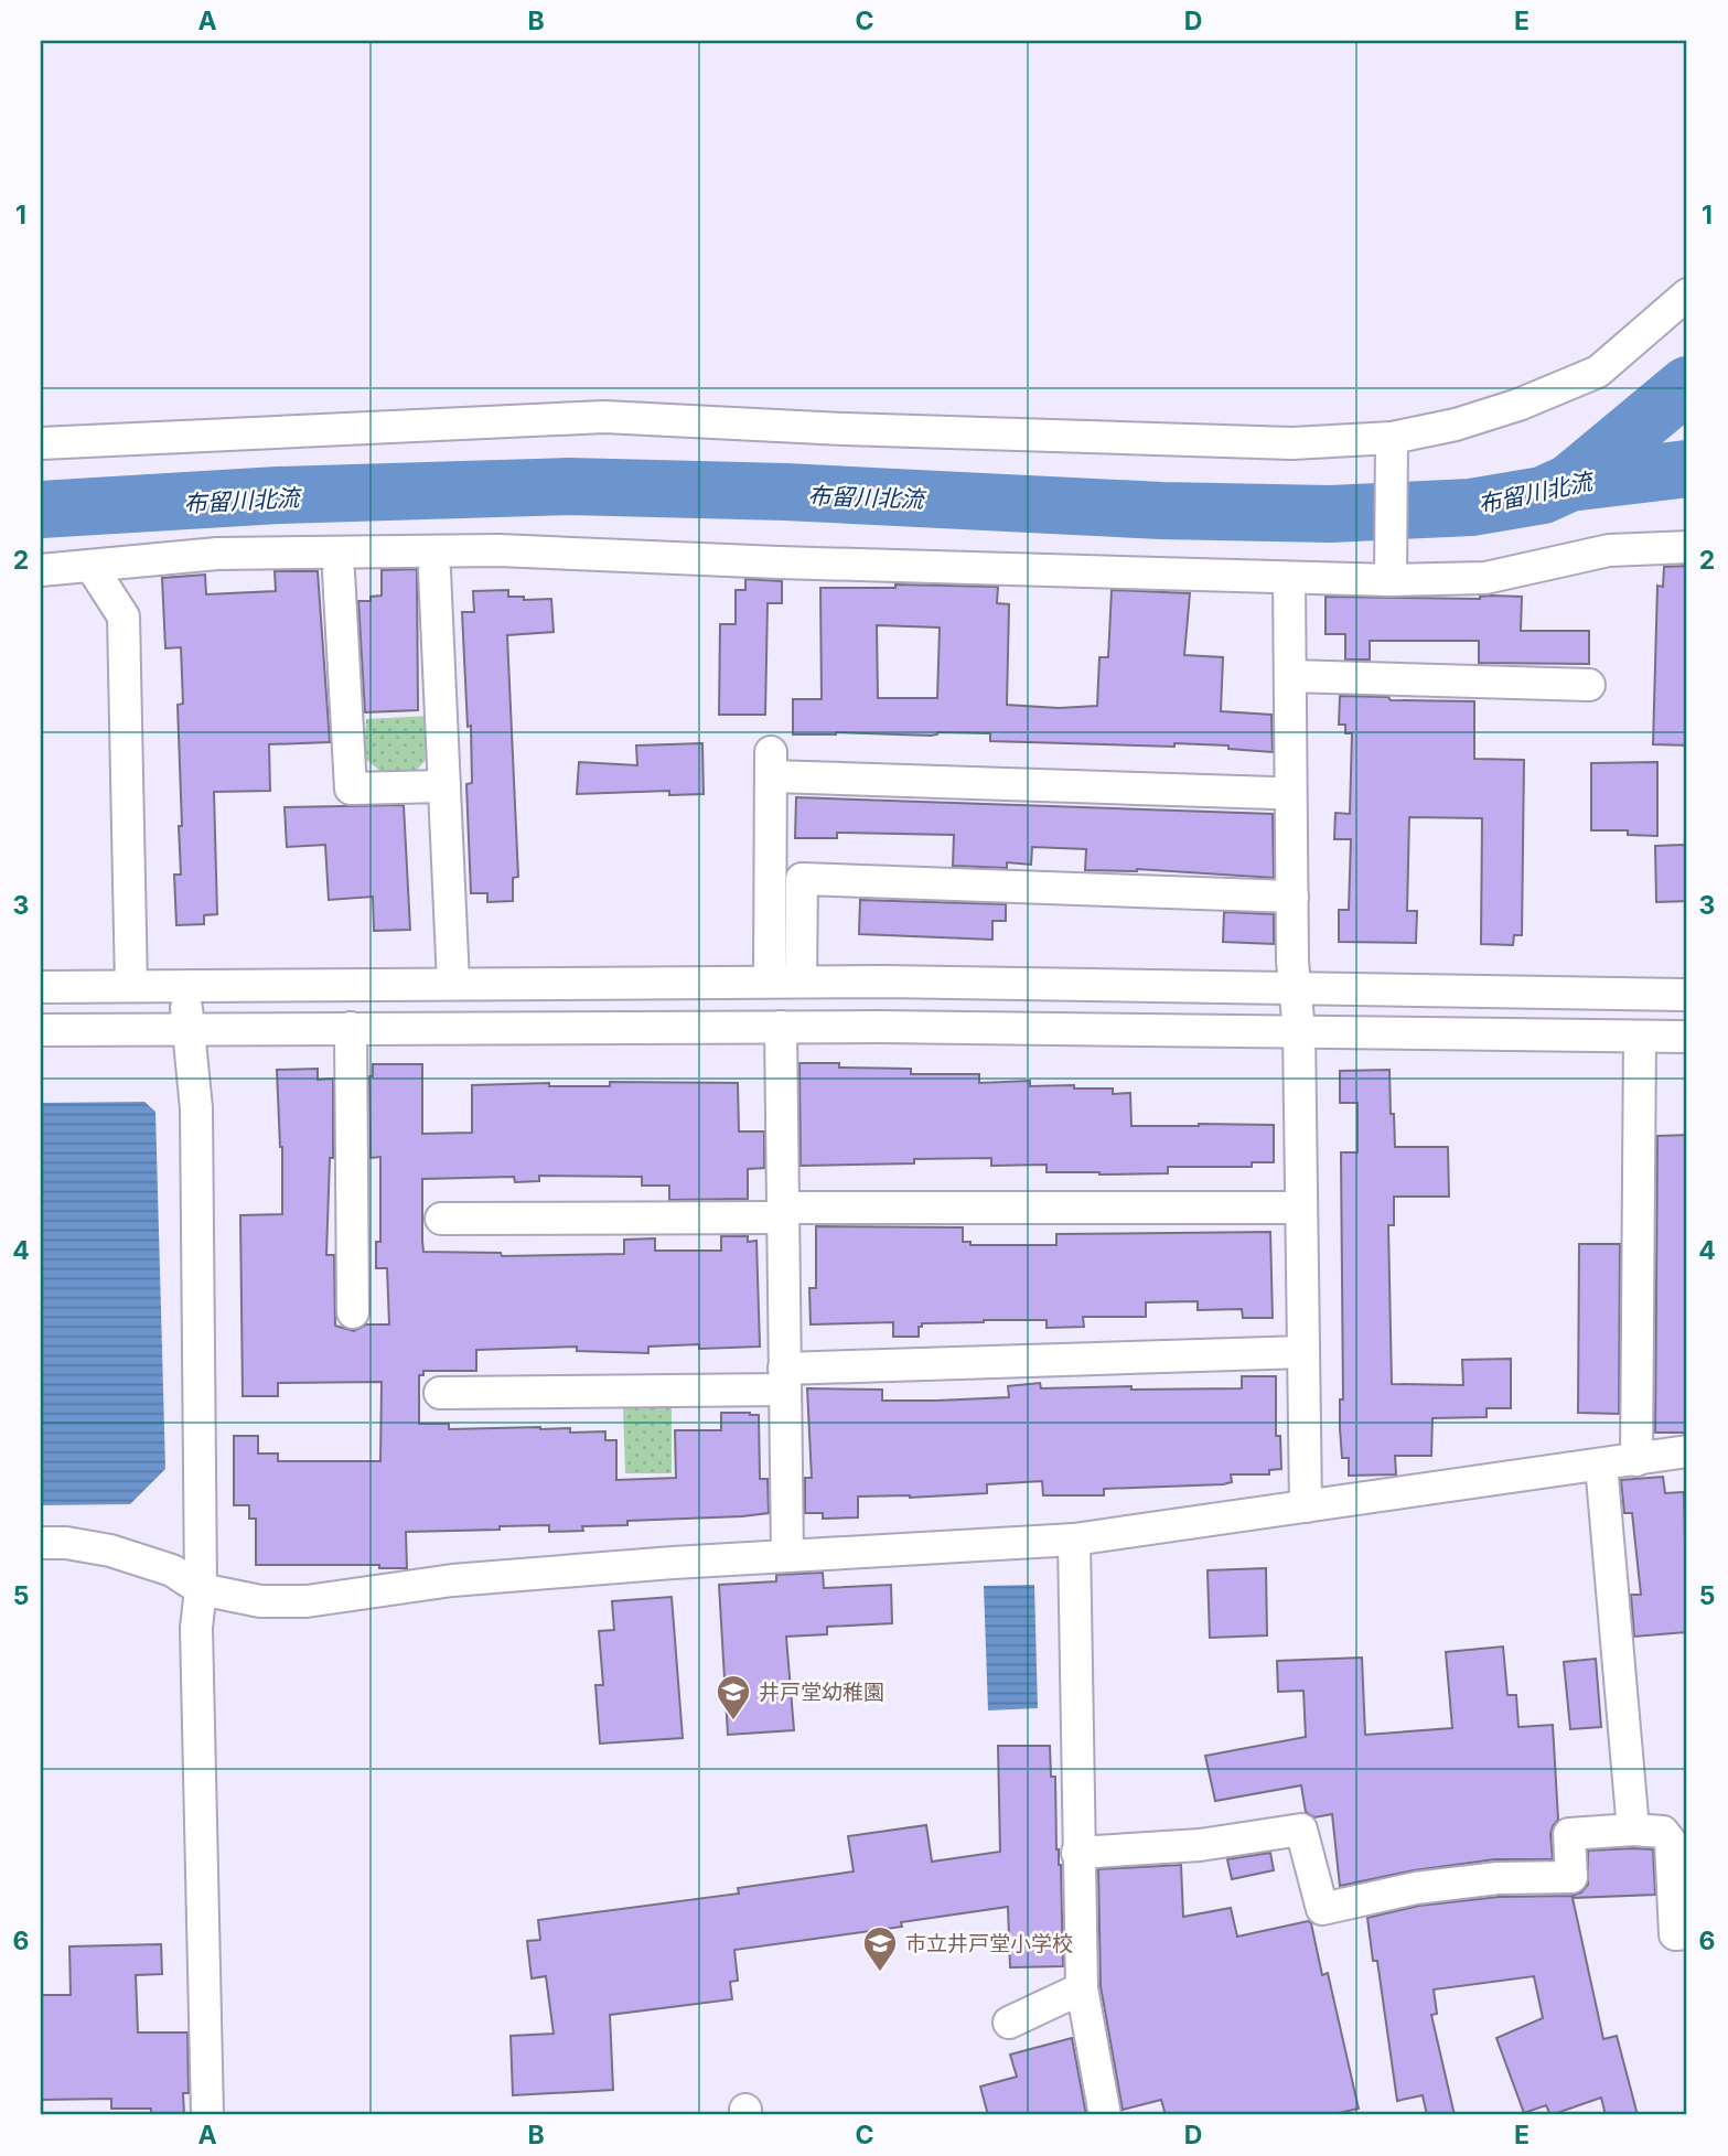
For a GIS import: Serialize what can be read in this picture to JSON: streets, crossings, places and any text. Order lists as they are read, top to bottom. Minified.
{"water":["布留川北流"],"places":{"school or university":["井戸堂幼稚園","市立井戸堂小学校"]},"grid":{"columns":["A","B","C","D","E"],"rows":["1","2","3","4","5","6"]}}
